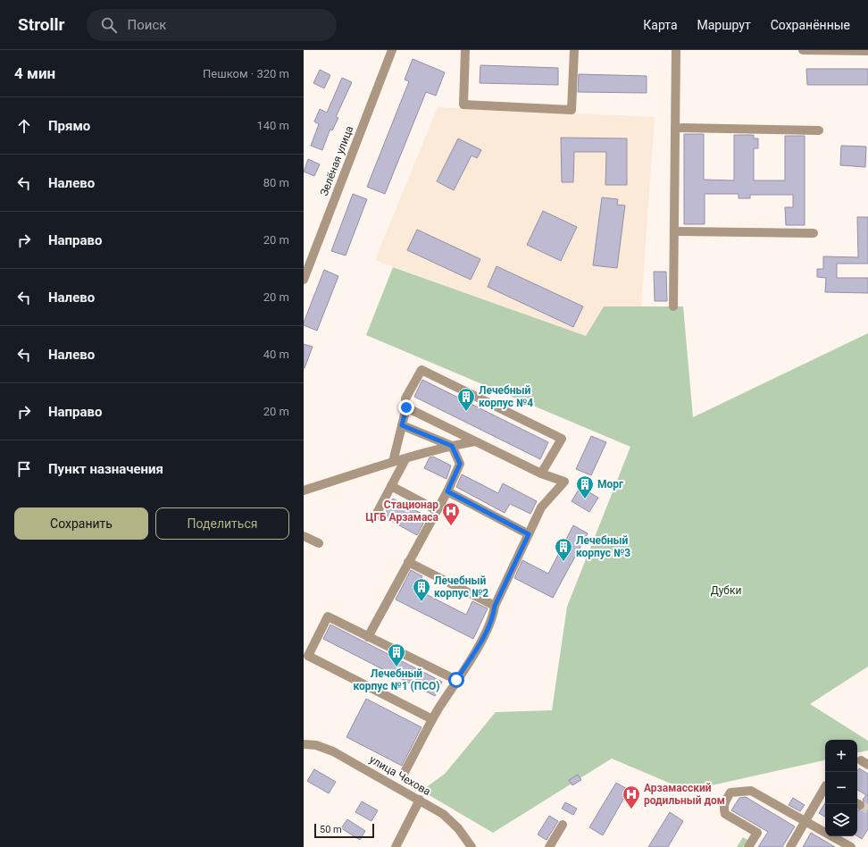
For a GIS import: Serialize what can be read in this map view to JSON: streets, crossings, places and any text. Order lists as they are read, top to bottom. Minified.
{"streets":{"street":["Зелёная улица","улица Чехова"]},"parks":["Дубки"],"places":{"building":["Лечебный корпус №4","Морг","Лечебный корпус №3","Лечебный корпус №2","Лечебный корпус №1 (ПСО)"],"hospital":["Стационар ЦГБ Арзамаса","Арзамасский родильный дом"]},"scale_bar":"50 m","page":{"header":"Strollr","search":"Поиск","nav":["Карта","Маршрут","Сохранённые"],"heading":["4 мин","Пешком · 320 m"],"list":[["Прямо","140 m"],["Налево","80 m"],["Направо","20 m"],["Налево","20 m"],["Налево","40 m"],["Направо","20 m"],"Пункт назначения"],"buttons":["Сохранить","Поделиться"],"map_buttons":["+","−"],"scale":"50 m"}}
